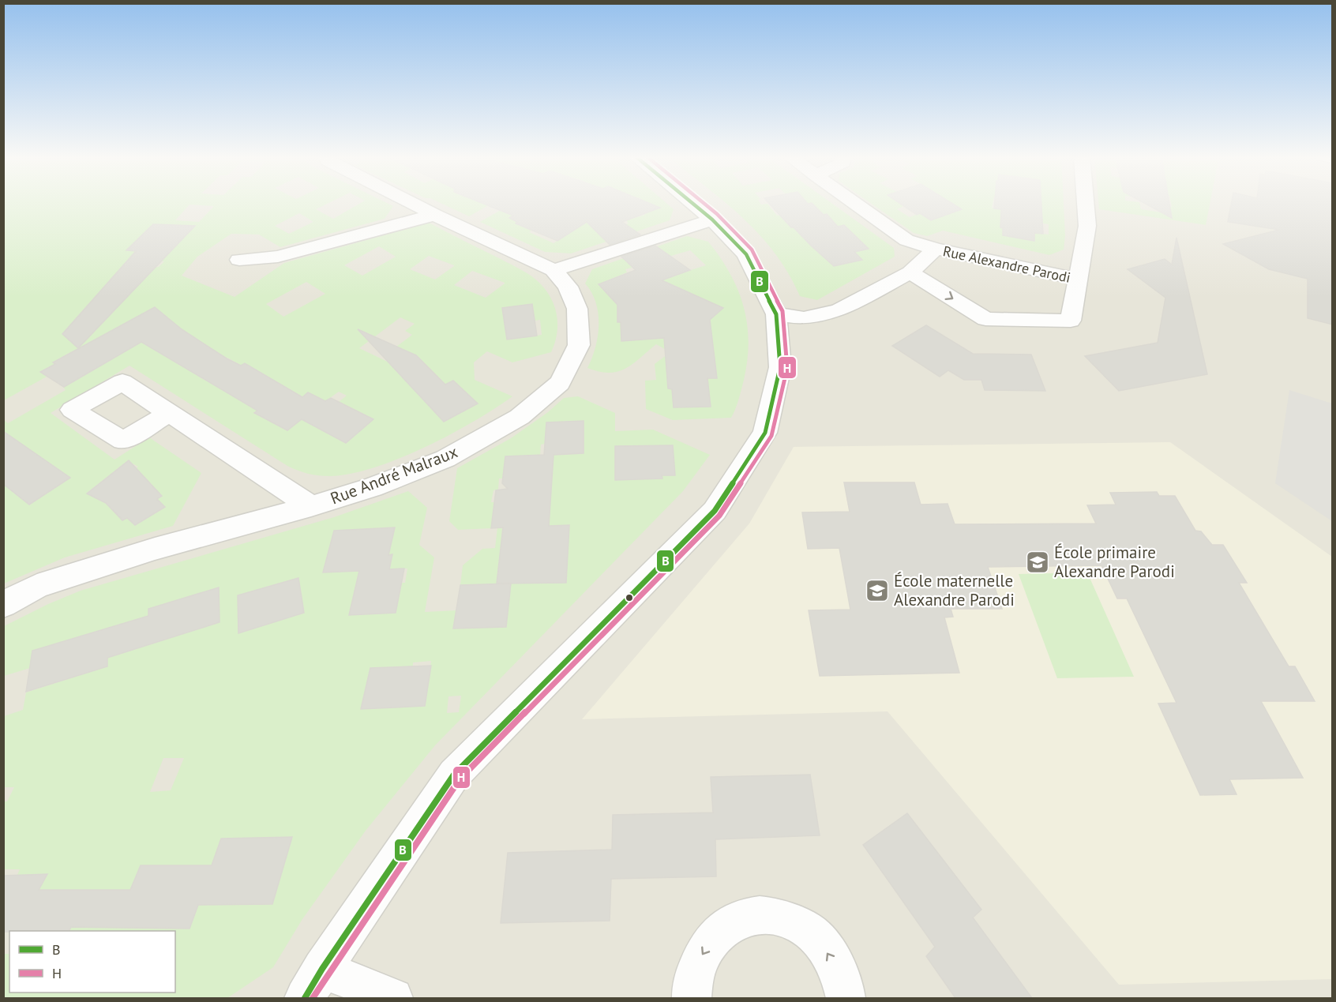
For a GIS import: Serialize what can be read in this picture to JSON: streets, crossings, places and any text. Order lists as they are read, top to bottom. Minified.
{"streets":{"street":["Rue Alexandre Parodi","Rue André Malraux"]},"places":{"school or university":["École primaire Alexandre Parodi","École maternelle Alexandre Parodi"]},"lines":["transit line B","transit line H"],"legend":["B","H"]}
